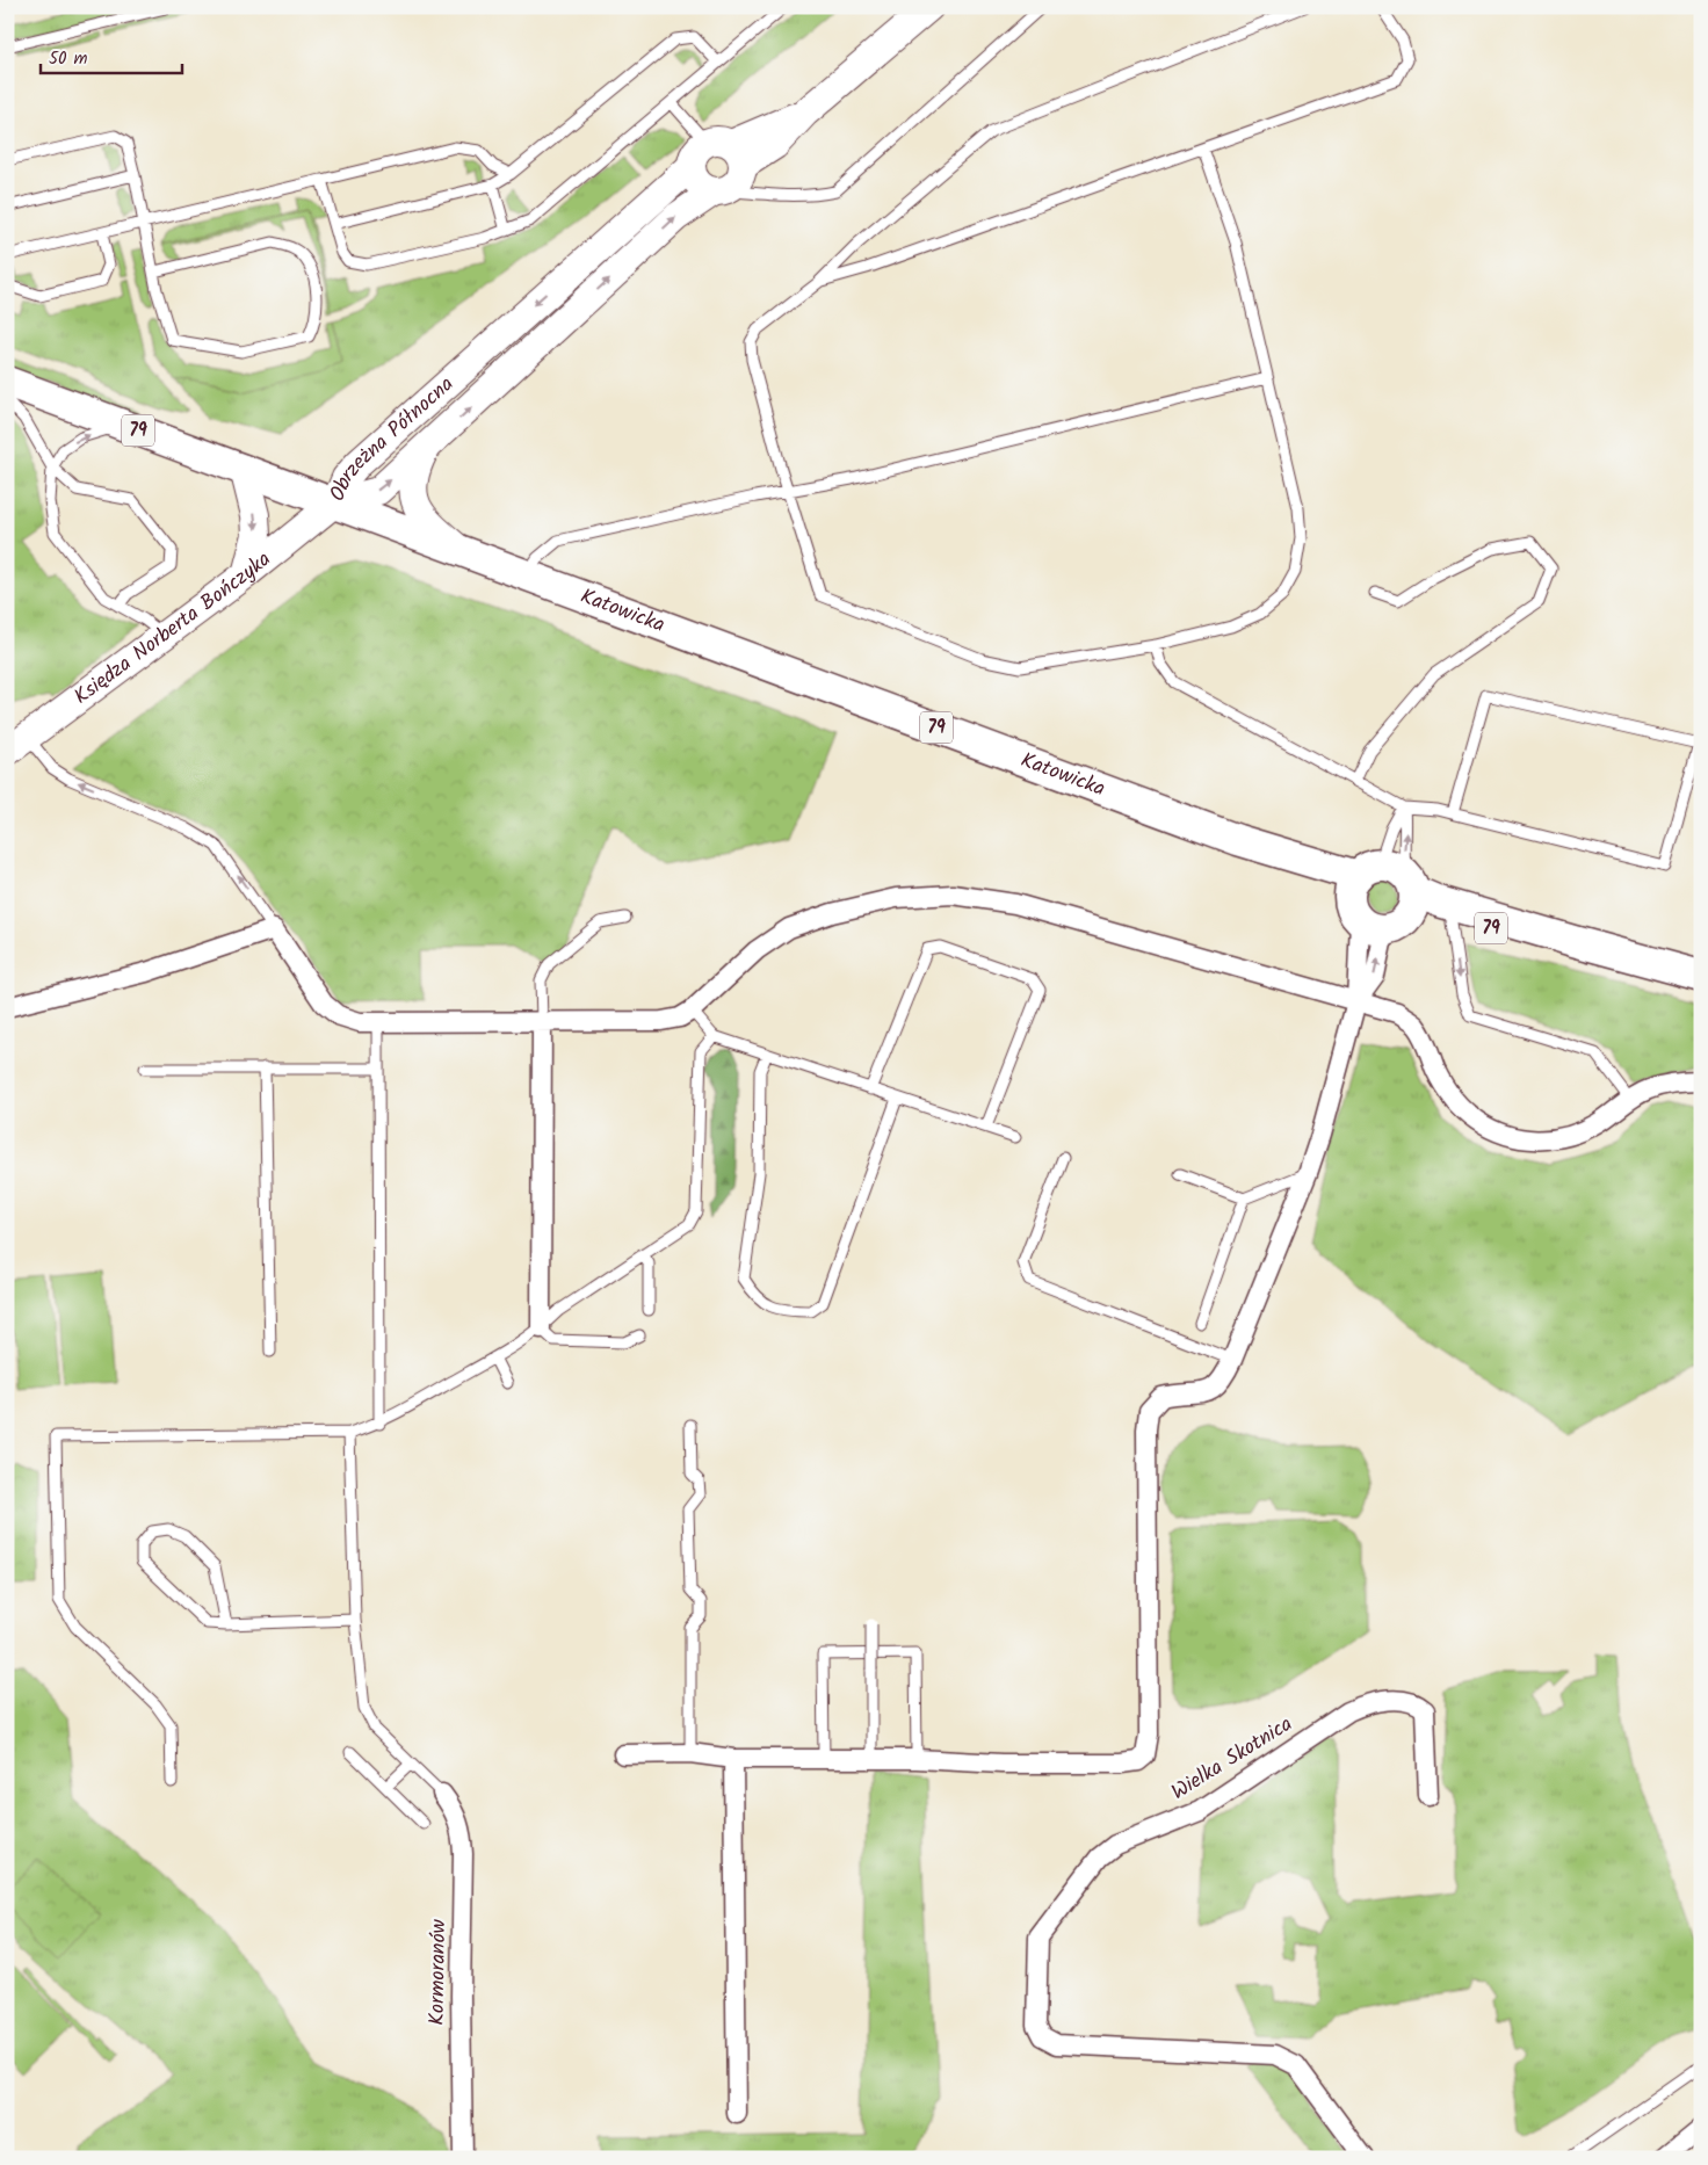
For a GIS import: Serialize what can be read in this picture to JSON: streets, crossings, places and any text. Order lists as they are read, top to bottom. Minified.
{"streets":{"main road":["79","Katowicka"],"street":["Obrzeżna Północna","Księdza Norberta Bończyka","Wielka Skotnica","Kormoranów"]},"crossings":[["79","Katowicka"],["Obrzeżna Północna","Katowicka"],["Obrzeżna Północna","Księdza Norberta Bończyka"],["Katowicka","Księdza Norberta Bończyka"]],"scale_bar":"50 m"}
